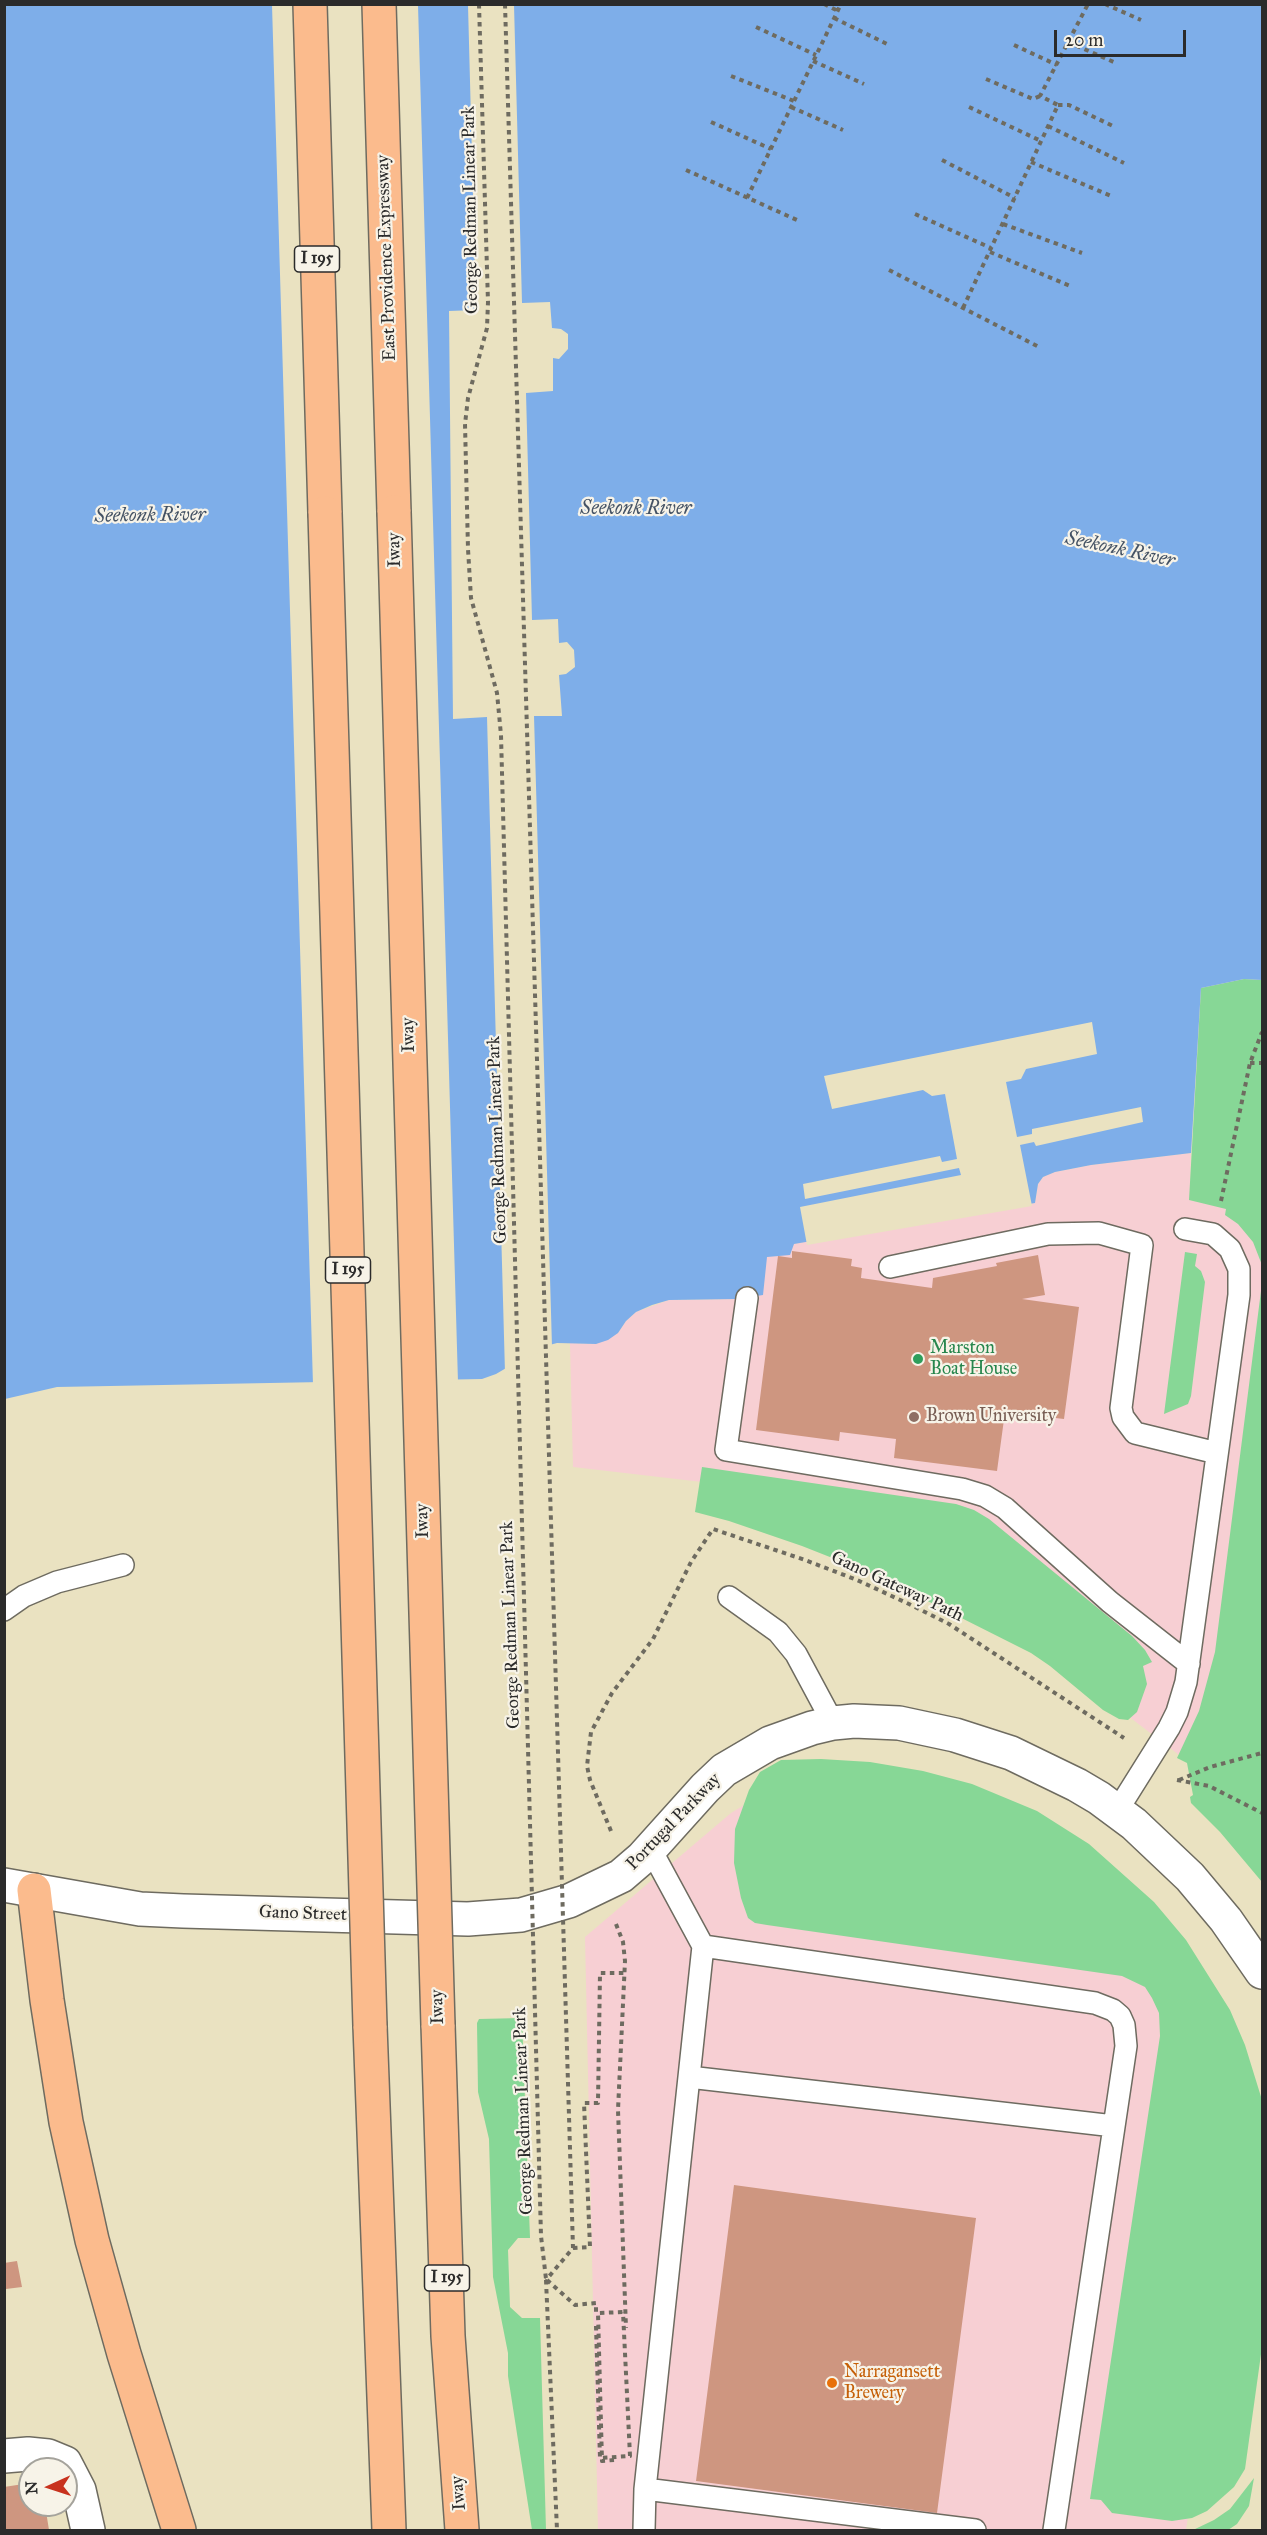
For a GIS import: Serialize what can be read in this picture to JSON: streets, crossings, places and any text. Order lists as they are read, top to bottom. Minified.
{"streets":{"highway":["East Providence Expressway","I 195","Iway"],"street":["Portugal Parkway","Gano Street"],"path":["George Redman Linear Park","Gano Gateway Path"]},"crossings":[["East Providence Expressway","Iway"],["Portugal Parkway","Gano Street"]],"water":["Seekonk River"],"places":["Marston Boat House","Brown University","Narragansett Brewery"],"scale_bar":"20 m","north":"left"}
